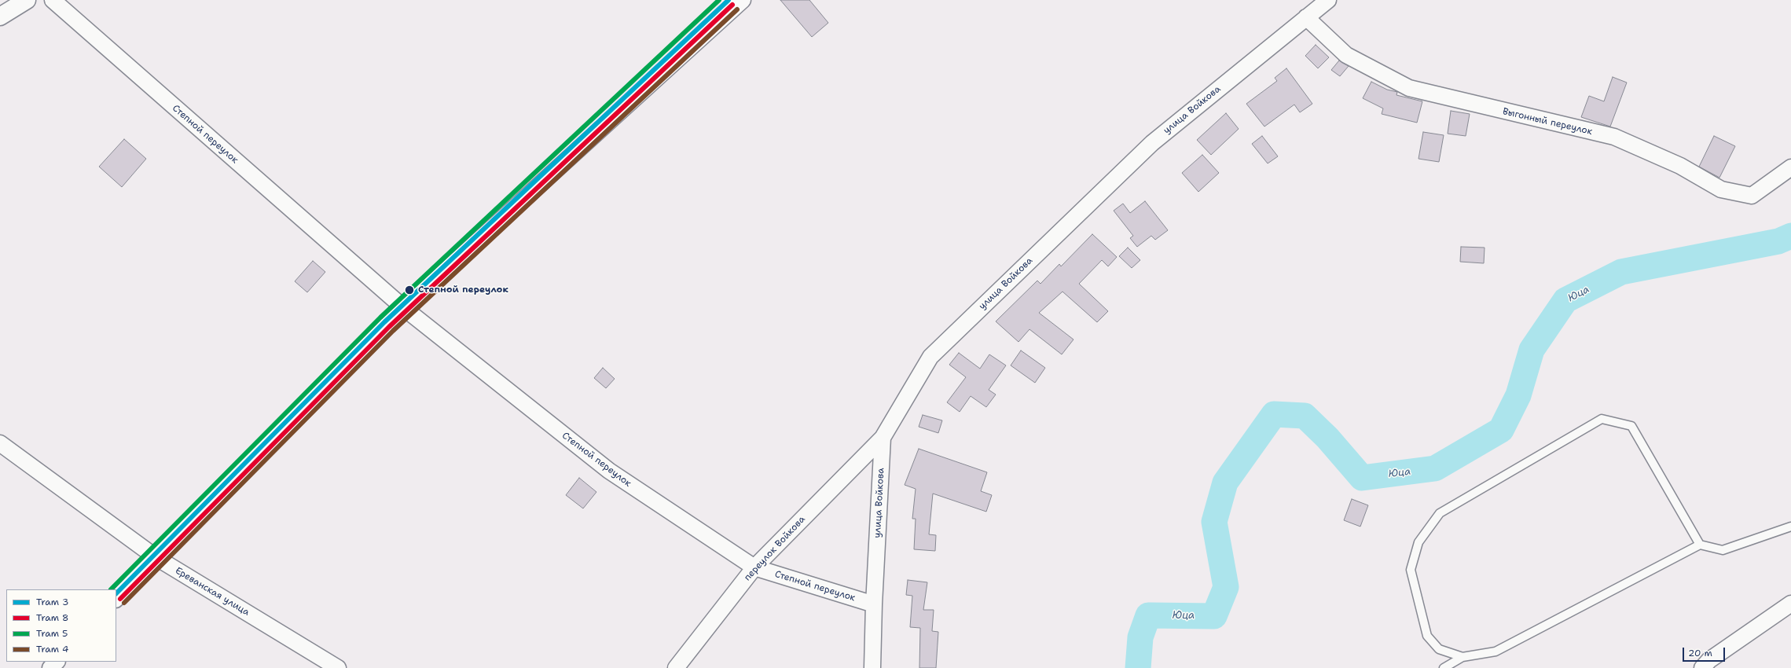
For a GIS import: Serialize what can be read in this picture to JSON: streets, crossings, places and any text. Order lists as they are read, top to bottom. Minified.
{"streets":{"street":["улица Войкова","Выгонный переулок","Степной переулок","переулок Войкова","Ереванская улица"]},"crossings":[["улица Войкова","Выгонный переулок"],["улица Войкова","Степной переулок"],["улица Войкова","переулок Войкова"],["Степной переулок","переулок Войкова"]],"water":["Юца"],"places":["Степной переулок"],"lines":["tram line 3","tram line 5","tram line 8","tram line 4"],"legend":["Tram 3","Tram 8","Tram 5","Tram 4"],"scale_bar":"20 m"}
